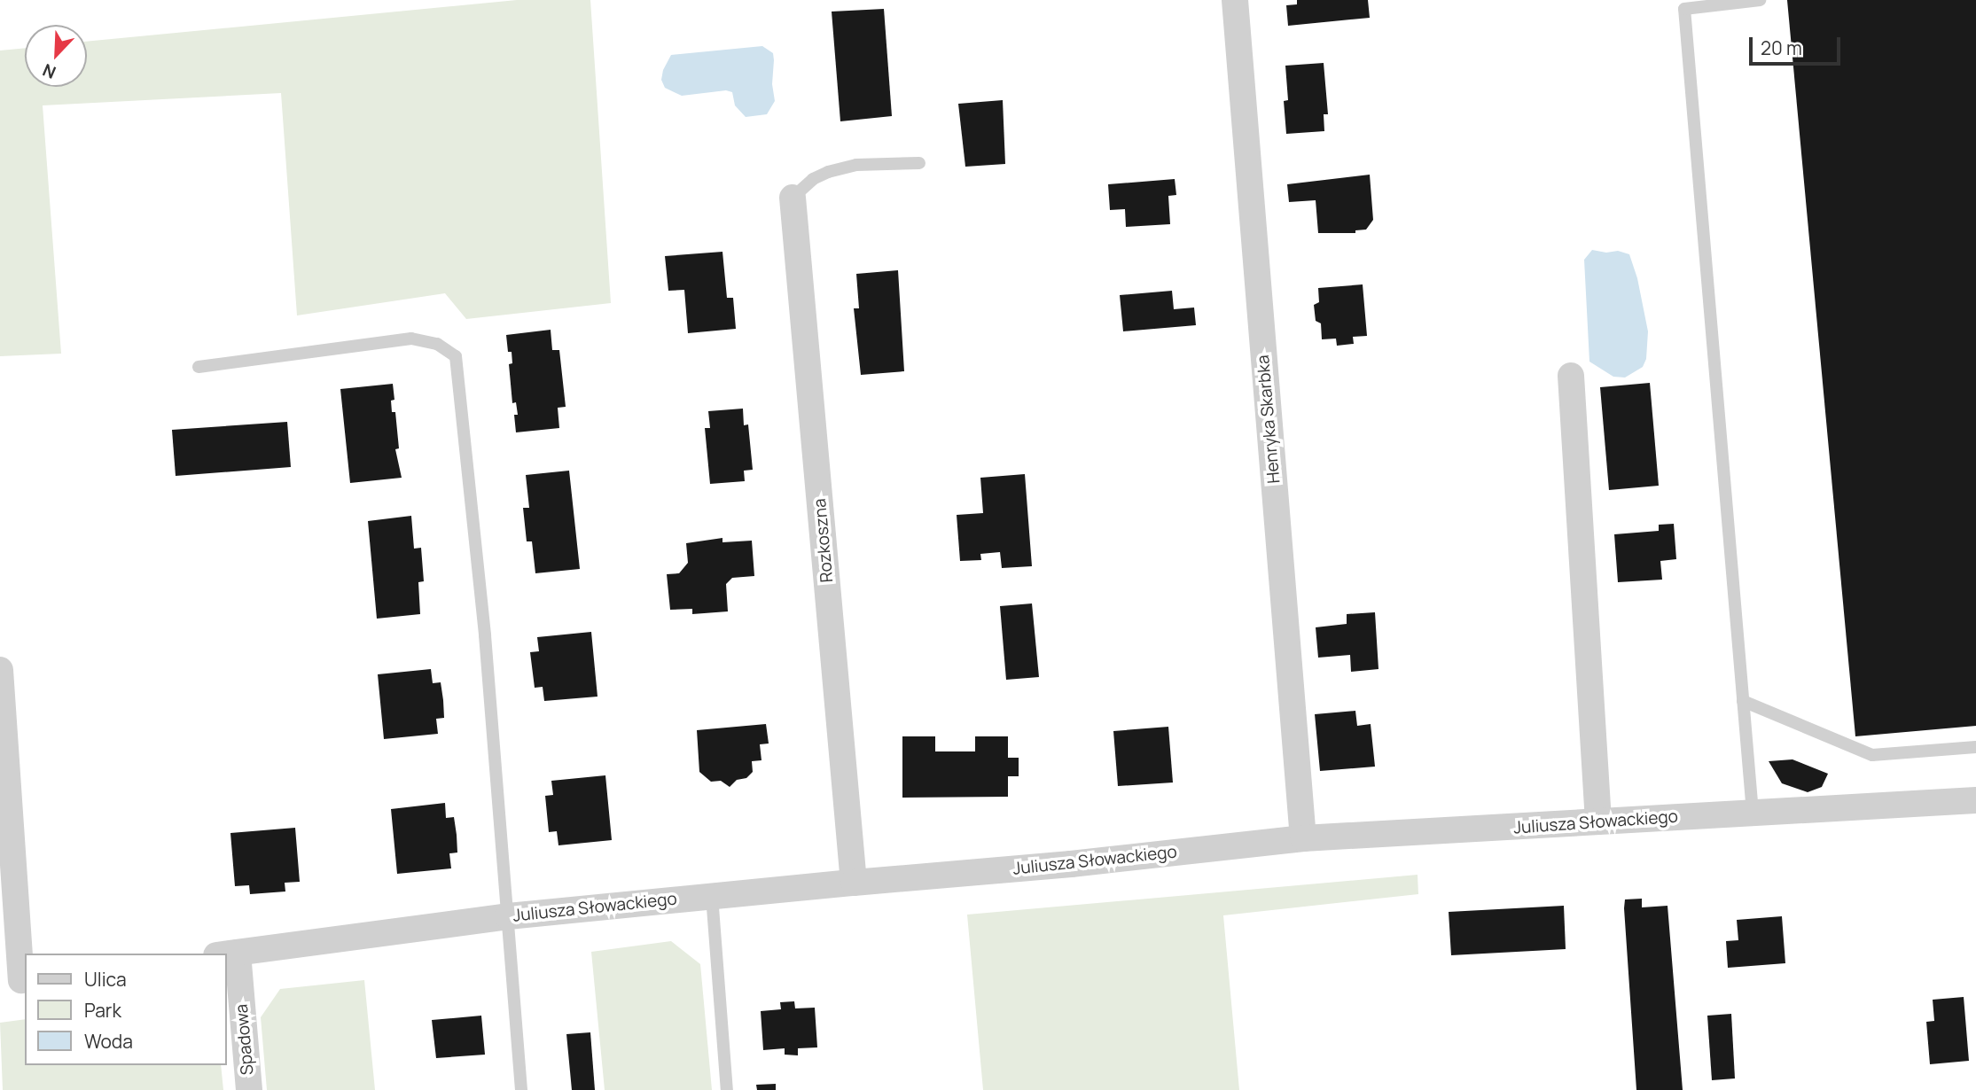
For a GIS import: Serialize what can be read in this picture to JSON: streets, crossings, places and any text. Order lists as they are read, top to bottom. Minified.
{"streets":{"street":["Henryka Skarbka","Rozkoszna","Juliusza Słowackiego","Spadowa"]},"crossings":[["Henryka Skarbka","Juliusza Słowackiego"],["Rozkoszna","Juliusza Słowackiego"],["Juliusza Słowackiego","Spadowa"]],"legend":["Ulica","Park","Woda"],"scale_bar":"20 m","north":"bottom left"}
